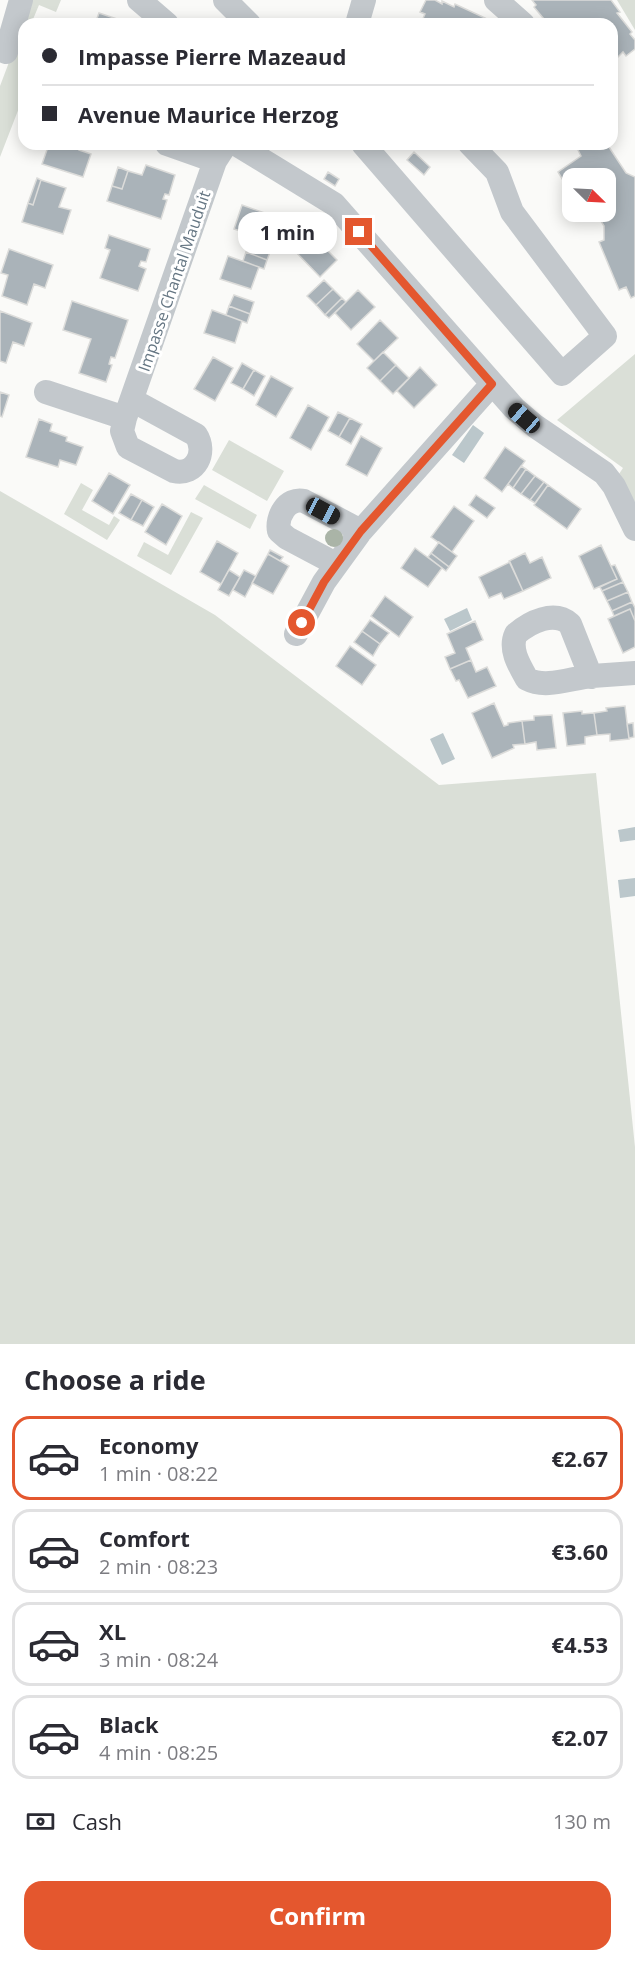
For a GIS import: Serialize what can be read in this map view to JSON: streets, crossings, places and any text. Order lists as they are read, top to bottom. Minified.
{"streets":{"street":["Impasse Chantal Mauduit"]},"north":"bottom right","page":{"banner":["Impasse Pierre Mazeaud","Avenue Maurice Herzog"],"bubble":"1 min","heading":"Choose a ride","list":[{"name":"Economy","note":"1 min · 08:22","value":"€2.67"},{"name":"Comfort","note":"2 min · 08:23","value":"€3.60"},{"name":"XL","note":"3 min · 08:24","value":"€4.53"},{"name":"Black","note":"4 min · 08:25","value":"€2.07"}],"pay":["Cash","130 m"],"buttons":"Confirm"}}
